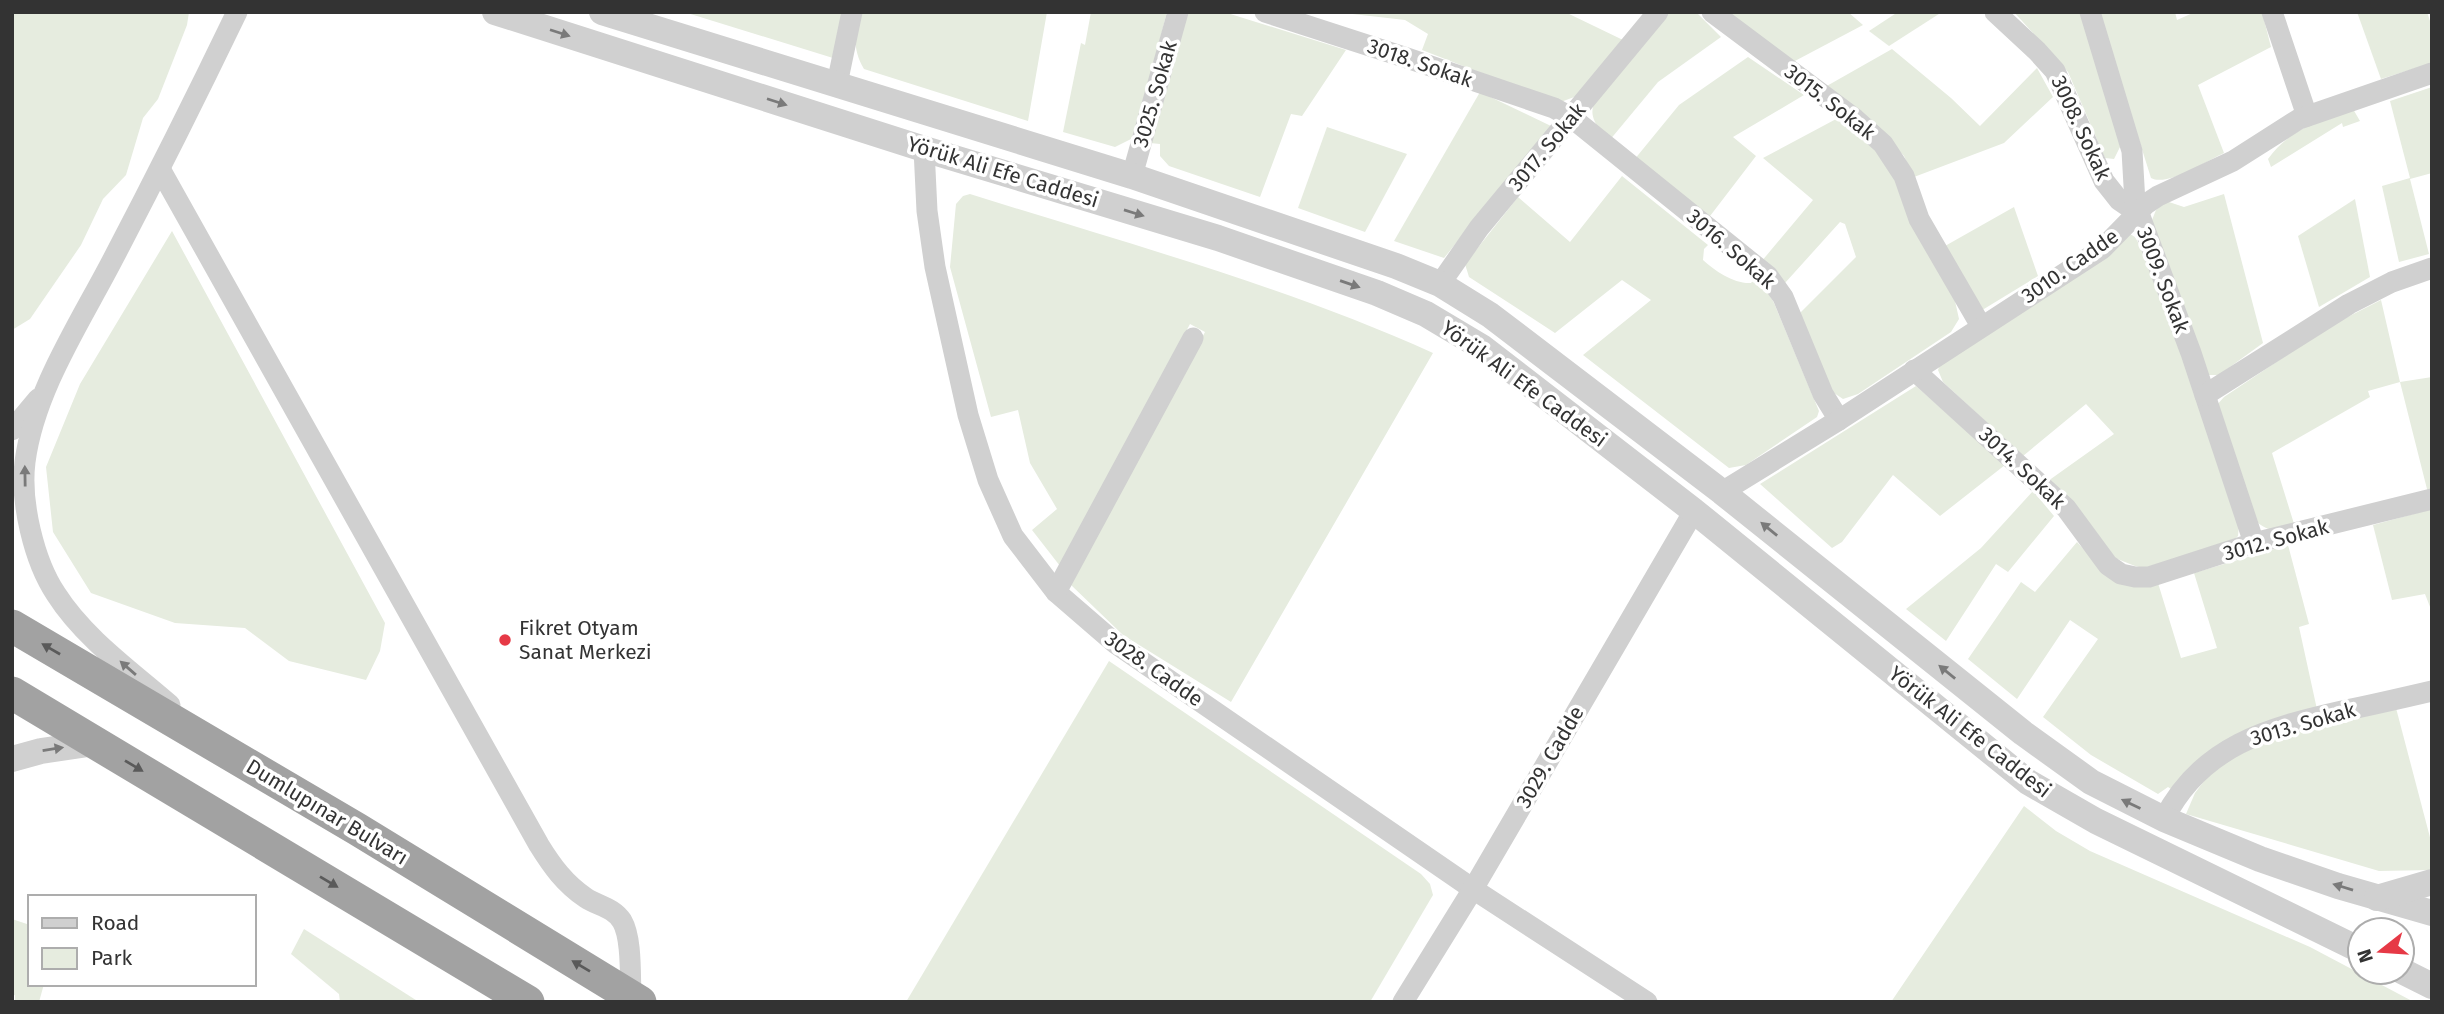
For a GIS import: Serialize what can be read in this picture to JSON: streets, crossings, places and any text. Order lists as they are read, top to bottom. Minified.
{"streets":{"highway":["Dumlupınar Bulvarı"],"street":["3018. Sokak","3025. Sokak","3015. Sokak","3008. Sokak","3017. Sokak","Yörük Ali Efe Caddesi","3016. Sokak","3010. Cadde","3009. Sokak","3014. Sokak","3012. Sokak","3028. Cadde","3013. Sokak","3029. Cadde"]},"crossings":[["3018. Sokak","3017. Sokak"],["3018. Sokak","3016. Sokak"],["3025. Sokak","Yörük Ali Efe Caddesi"],["3015. Sokak","3010. Cadde"],["3008. Sokak","3010. Cadde"],["3008. Sokak","3009. Sokak"],["3017. Sokak","Yörük Ali Efe Caddesi"],["3017. Sokak","3016. Sokak"],["Yörük Ali Efe Caddesi","3010. Cadde"],["Yörük Ali Efe Caddesi","3028. Cadde"],["Yörük Ali Efe Caddesi","3013. Sokak"],["Yörük Ali Efe Caddesi","3029. Cadde"],["3016. Sokak","3010. Cadde"],["3010. Cadde","3009. Sokak"],["3010. Cadde","3014. Sokak"],["3009. Sokak","3012. Sokak"],["3014. Sokak","3012. Sokak"],["3028. Cadde","3029. Cadde"]],"places":["Fikret Otyam Sanat Merkezi"],"legend":["Road","Park"],"north":"left"}
